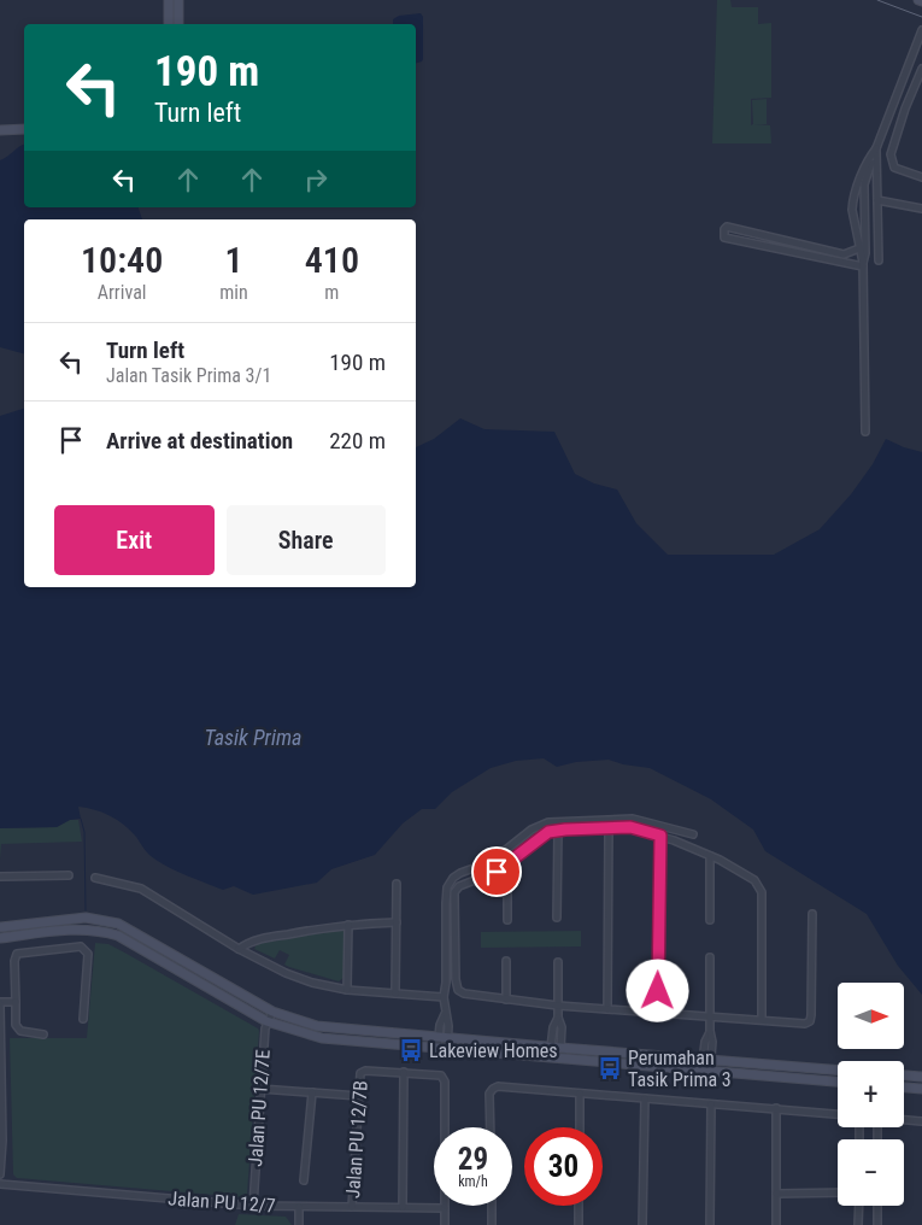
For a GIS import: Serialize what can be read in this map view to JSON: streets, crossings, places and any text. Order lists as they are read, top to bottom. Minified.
{"streets":{"street":["Jalan PU 12/7E","Jalan PU 12/7B","Jalan PU 12/7"]},"crossings":[["Jalan PU 12/7E","Jalan PU 12/7"],["Jalan PU 12/7B","Jalan PU 12/7"]],"water":["Tasik Prima"],"places":{"bus stop":["Lakeview Homes","Perumahan Tasik Prima 3"]},"north":"right","page":{"turn":["190 m","Turn left"],"eta":["10:40","Arrival","1","min","410","m"],"list":[{"name":"Turn left","note":"Jalan Tasik Prima 3/1","value":"190 m"},{"name":"Arrive at destination","value":"220 m"}],"buttons":["Exit","Share"],"map_buttons":["+","−"],"speed":"29 km/h","limit":"30"}}
